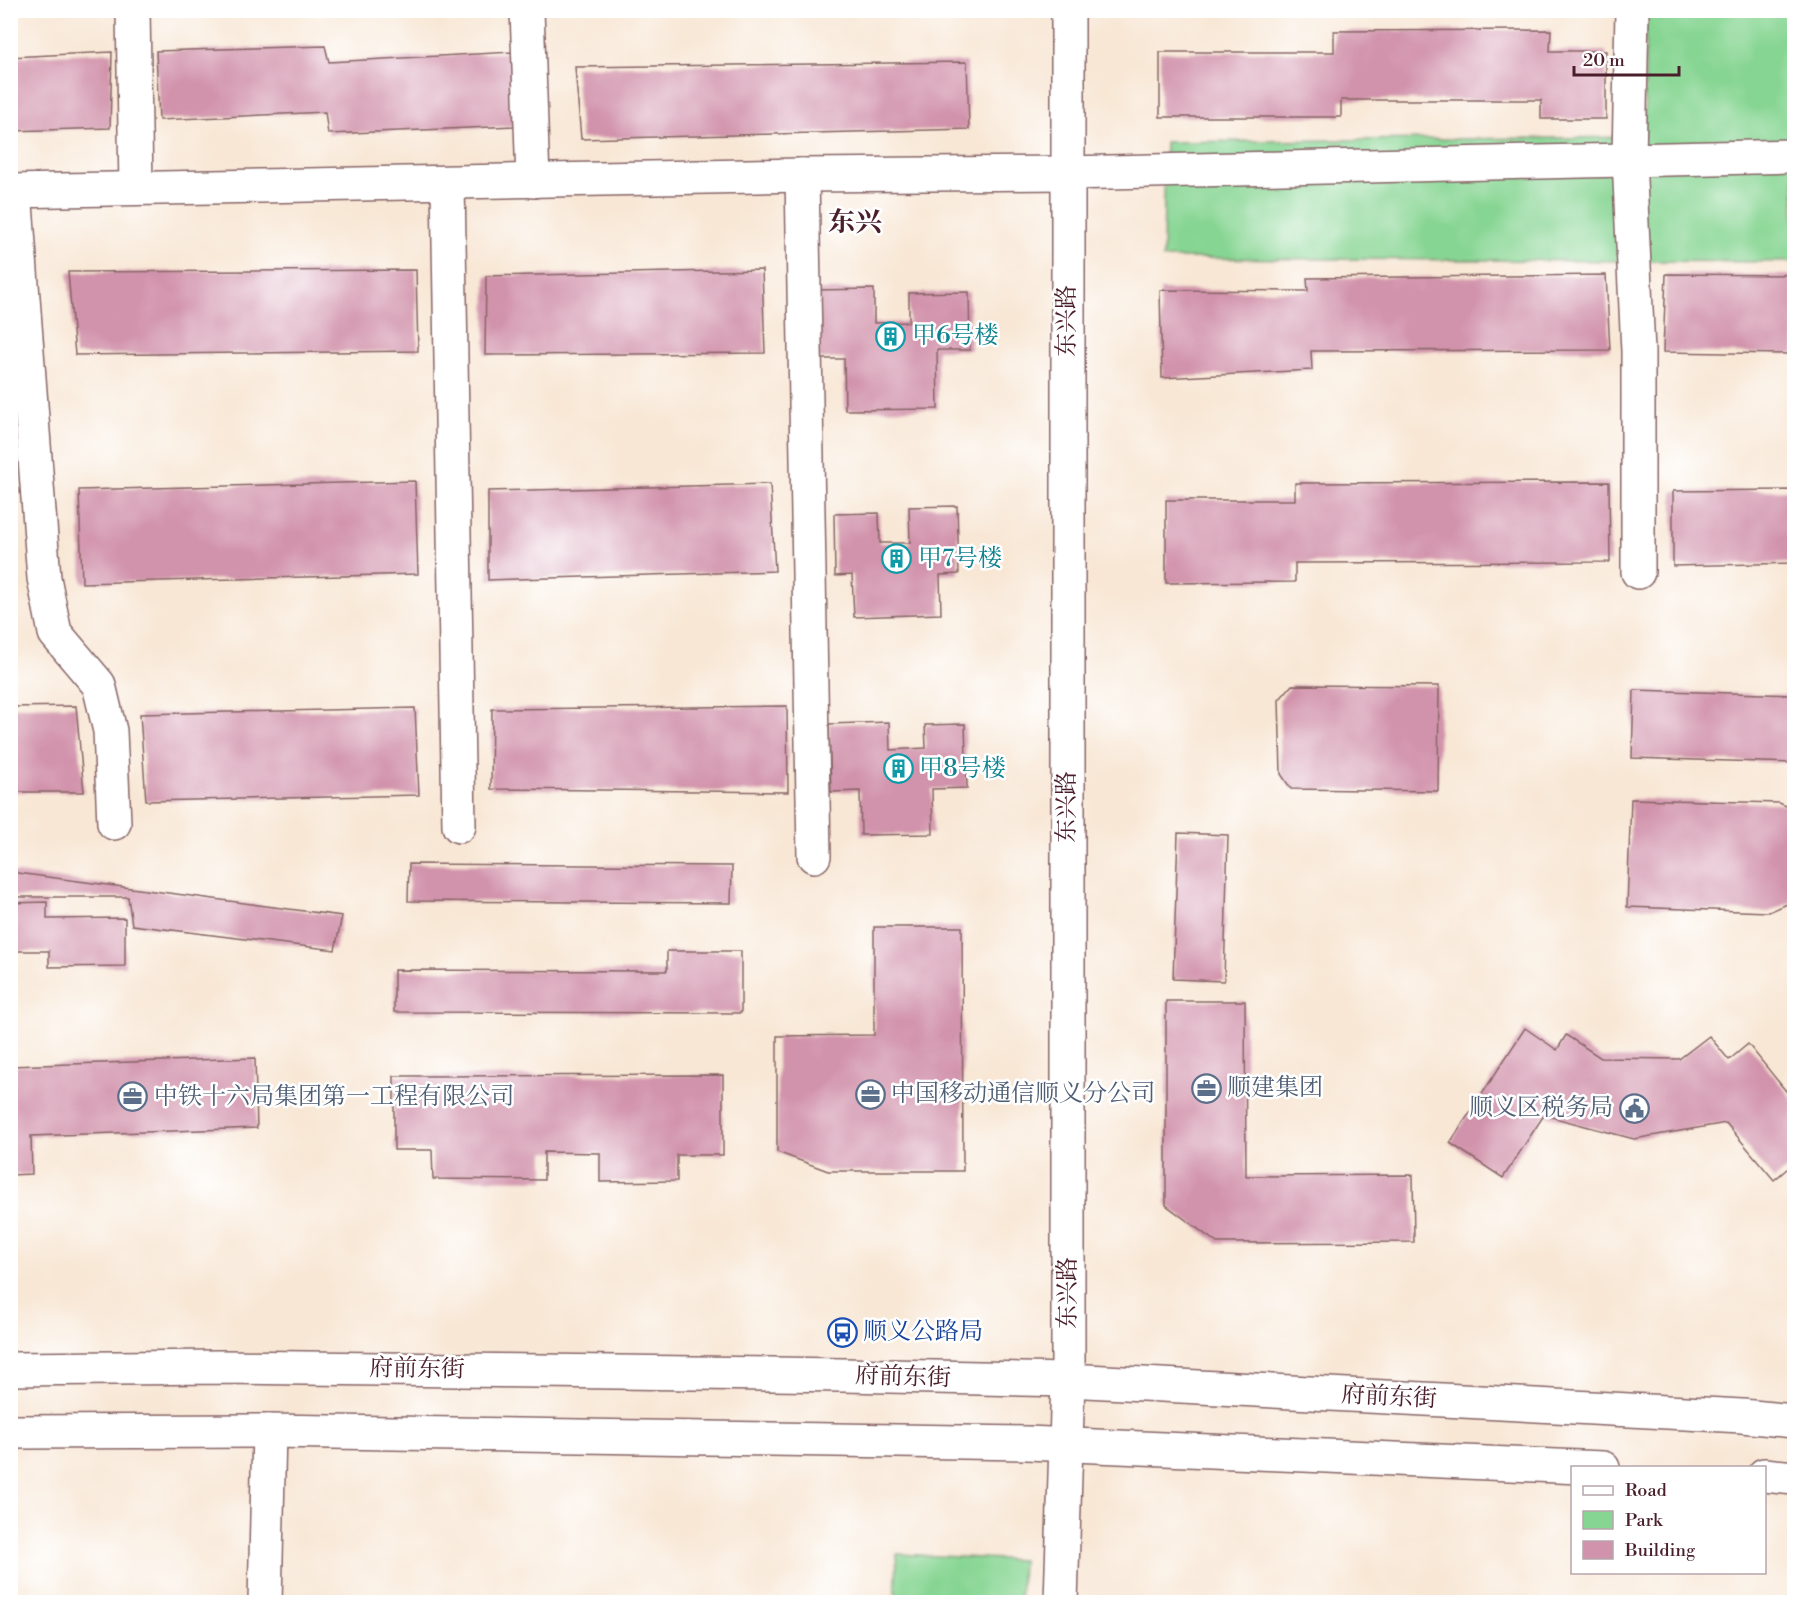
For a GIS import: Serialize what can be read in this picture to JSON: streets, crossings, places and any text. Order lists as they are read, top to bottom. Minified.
{"streets":{"street":["东兴路","府前东街"]},"crossings":[["东兴路","府前东街"]],"districts":["东兴"],"places":{"building":["甲6号楼","甲7号楼","甲8号楼"],"office":["顺建集团","中国移动通信顺义分公司","中铁十六局集团第一工程有限公司"],"public building":["顺义区税务局"],"bus stop":["顺义公路局"]},"legend":["Road","Park","Building"],"scale_bar":"20 m"}
